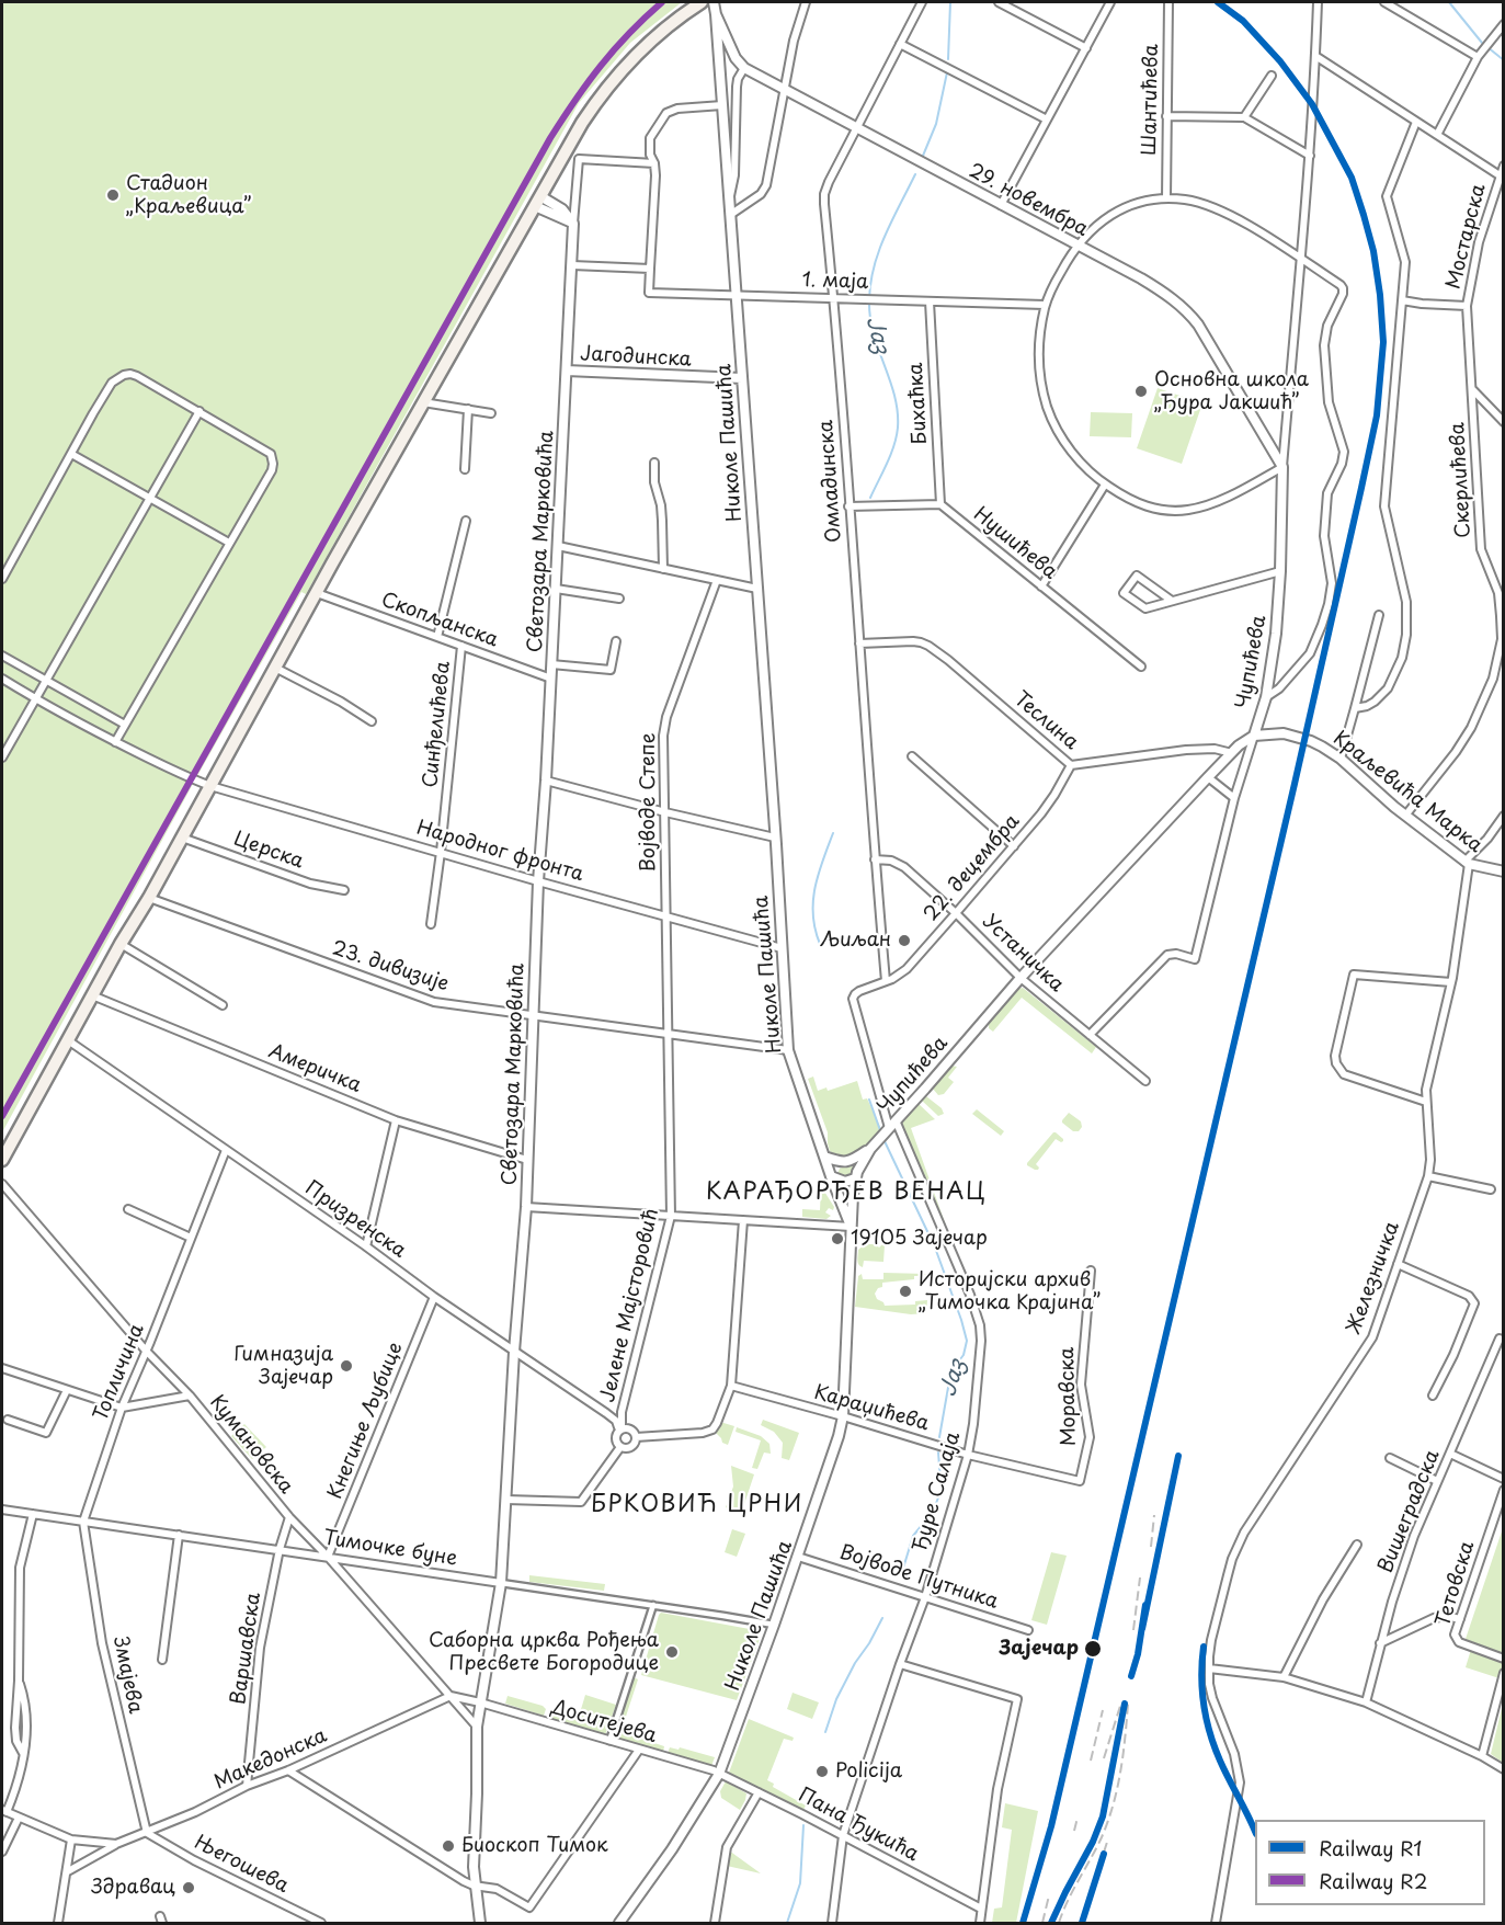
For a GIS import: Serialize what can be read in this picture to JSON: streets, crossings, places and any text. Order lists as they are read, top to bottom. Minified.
{"streets":{"street":["Шантићева","29. новембра","Мостарска","1. маја","Јагодинска","Бихаћка","Николе Пашића","Скерлићева","Омладинска","Светозара Марковића","Нушићева","Скопљанска","Чупићева","Теслина","Синђелићева","Краљевића Марка","Војводе Степе","Церска","Народног фронта","22. децембра","Устаничка","23. дивизије","Америчка","Призренска","Железничка","Јелене Мајсторовић","Топличина","Моравска","Караџићева","Кнегиње Љубице","Кумановска","Ђуре Салаја","Вишеградска","Тимочке буне","Војводе Путника","Тетовска","Варшавска","Змајева","Доситејева","Македонска","Пана Ђукића","Његошева"]},"crossings":[["29. новембра","Николе Пашића"],["29. новембра","Омладинска"],["29. новембра","Чупићева"],["Мостарска","Скерлићева"],["1. маја","Бихаћка"],["1. маја","Николе Пашића"],["1. маја","Омладинска"],["Јагодинска","Николе Пашића"],["Јагодинска","Светозара Марковића"],["Бихаћка","Нушићева"],["Николе Пашића","Народног фронта"],["Николе Пашића","23. дивизије"],["Николе Пашића","Караџићева"],["Николе Пашића","Тимочке буне"],["Николе Пашића","Војводе Путника"],["Николе Пашића","Доситејева"],["Николе Пашића","Пана Ђукића"],["Скерлићева","Краљевића Марка"],["Омладинска","Теслина"],["Омладинска","22. децембра"],["Омладинска","Устаничка"],["Светозара Марковића","Скопљанска"],["Светозара Марковића","Народног фронта"],["Светозара Марковића","23. дивизије"],["Светозара Марковића","Америчка"],["Светозара Марковића","Призренска"],["Светозара Марковића","Кумановска"],["Светозара Марковића","Тимочке буне"],["Светозара Марковића","Доситејева"],["Скопљанска","Синђелићева"],["Чупићева","Теслина"],["Чупићева","Краљевића Марка"],["Чупићева","22. децембра"],["Чупићева","Устаничка"],["Чупићева","Ђуре Салаја"],["Теслина","22. децембра"],["Синђелићева","Народног фронта"],["Краљевића Марка","Железничка"],["Војводе Степе","Народног фронта"],["Војводе Степе","23. дивизије"],["Војводе Степе","Јелене Мајсторовић"],["22. децембра","Устаничка"],["22. децембра","Ђуре Салаја"],["23. дивизије","Јелене Мајсторовић"],["Призренска","Јелене Мајсторовић"],["Призренска","Топличина"],["Призренска","Кнегиње Љубице"],["Топличина","Кумановска"],["Топличина","Тимочке буне"],["Топличина","Змајева"],["Моравска","Караџићева"],["Караџићева","Ђуре Салаја"],["Кнегиње Љубице","Кумановска"],["Кнегиње Љубице","Тимочке буне"],["Кумановска","Тимочке буне"],["Кумановска","Варшавска"],["Кумановска","Македонска"],["Ђуре Салаја","Војводе Путника"],["Ђуре Салаја","Пана Ђукића"],["Тимочке буне","Варшавска"],["Тимочке буне","Змајева"],["Варшавска","Македонска"],["Змајева","Македонска"],["Змајева","Његошева"],["Доситејева","Пана Ђукића"],["Македонска","Његошева"]],"districts":["КАРАЂОРЂЕВ ВЕНАЦ","БРКОВИЋ ЦРНИ"],"water":["Јаз"],"places":["Стадион „Краљевица”","Основна школа „Ђура Јакшић”","Љиљан","19105 Зајечар","Историјски архив „Тимочка Крајина”","Гимназија Зајечар","Зајечар","Саборна црква Рођења Пресвете Богородице","Policija","Биоскоп Тимок","Здравац"],"lines":["rail line R1","rail line R2"],"legend":["Railway R1","Railway R2"]}
